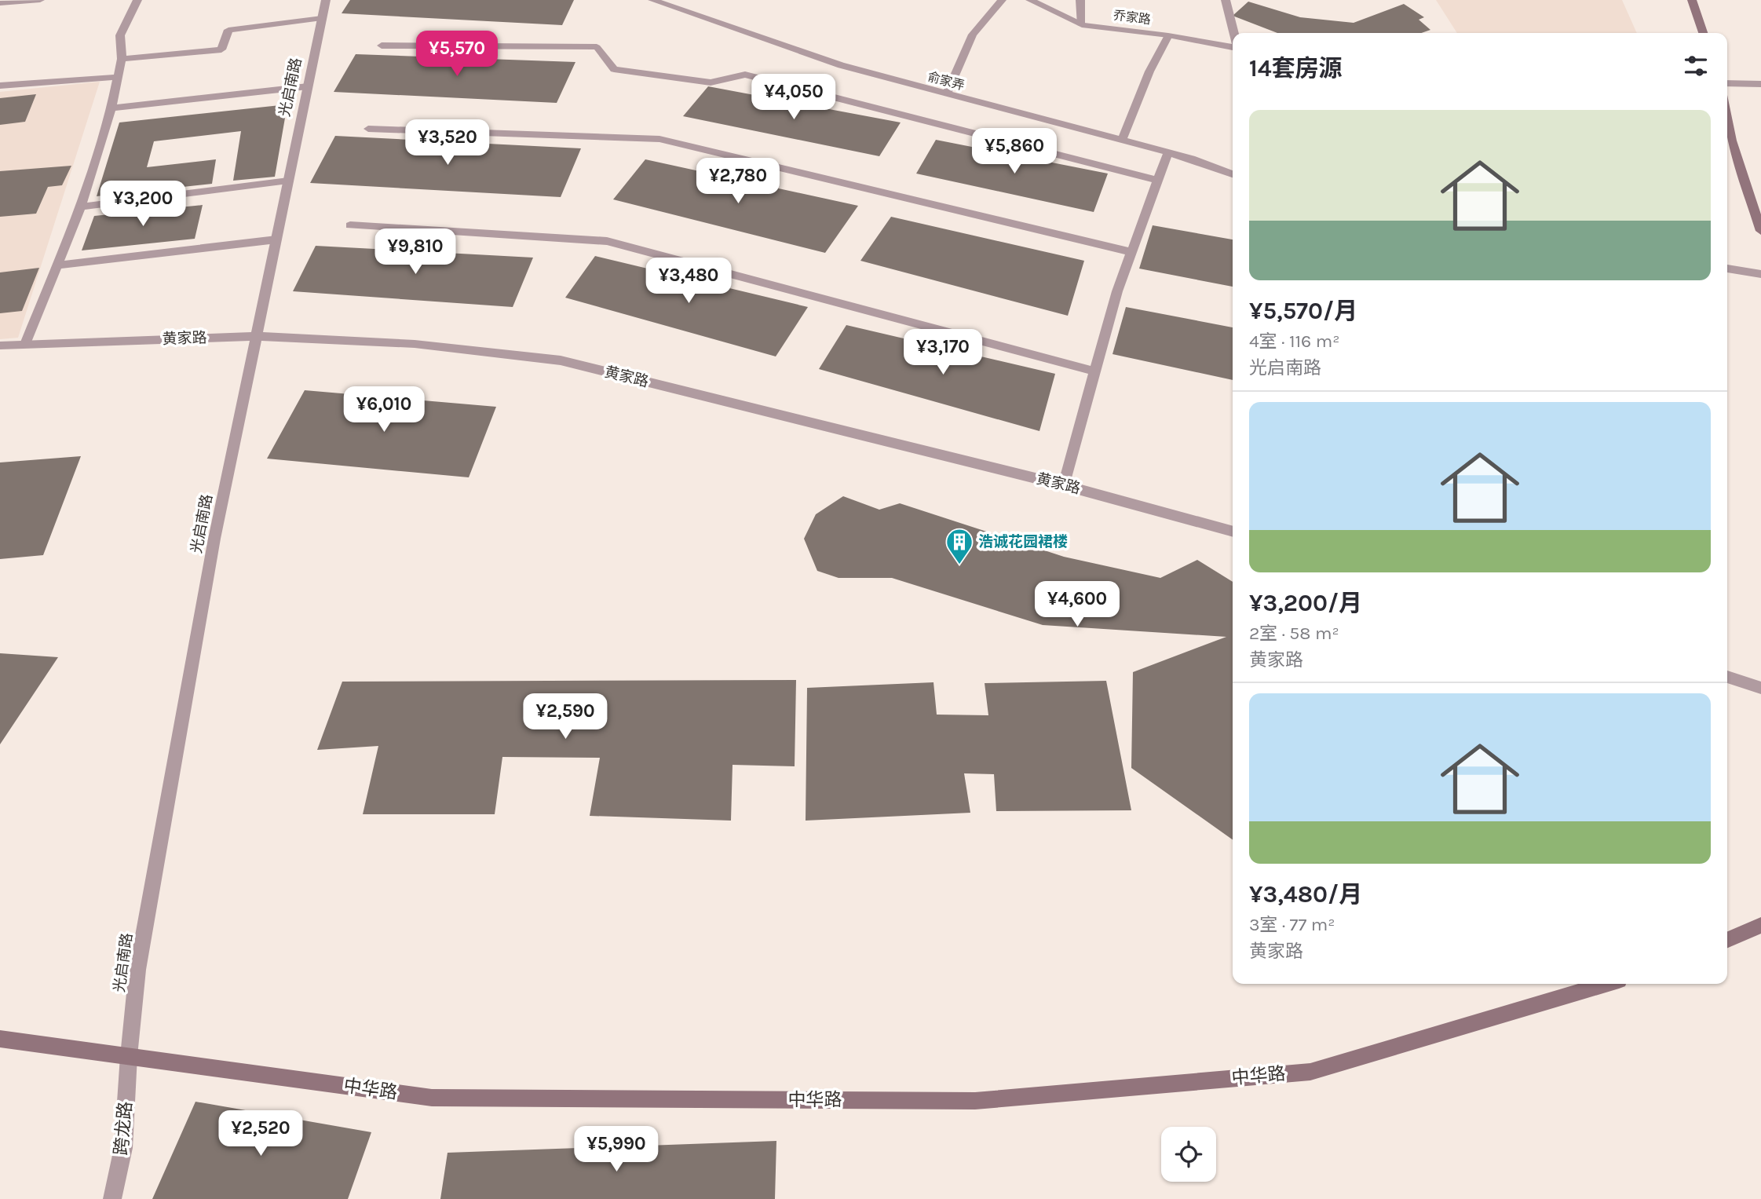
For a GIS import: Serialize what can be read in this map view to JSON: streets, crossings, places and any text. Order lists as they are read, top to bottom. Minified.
{"streets":{"street":["乔家路","俞家弄","光启南路","黄家路","中华路","跨龙路"]},"crossings":[["光启南路","黄家路"],["光启南路","中华路"],["光启南路","跨龙路"],["中华路","跨龙路"]],"places":{"building":["浩诚花园裙楼"]},"page":{"price":["¥5,570","¥4,050","¥3,520","¥5,860","¥2,780","¥3,200","¥9,810","¥3,480","¥3,170","¥6,010","¥4,600","¥2,590","¥2,520","¥5,990"],"heading":"14套房源","list":[{"name":"¥5,570/月","note":"4室 · 116 m² · 光启南路"},{"name":"¥3,200/月","note":"2室 · 58 m² · 黄家路"},{"name":"¥3,480/月","note":"3室 · 77 m² · 黄家路"}]}}
